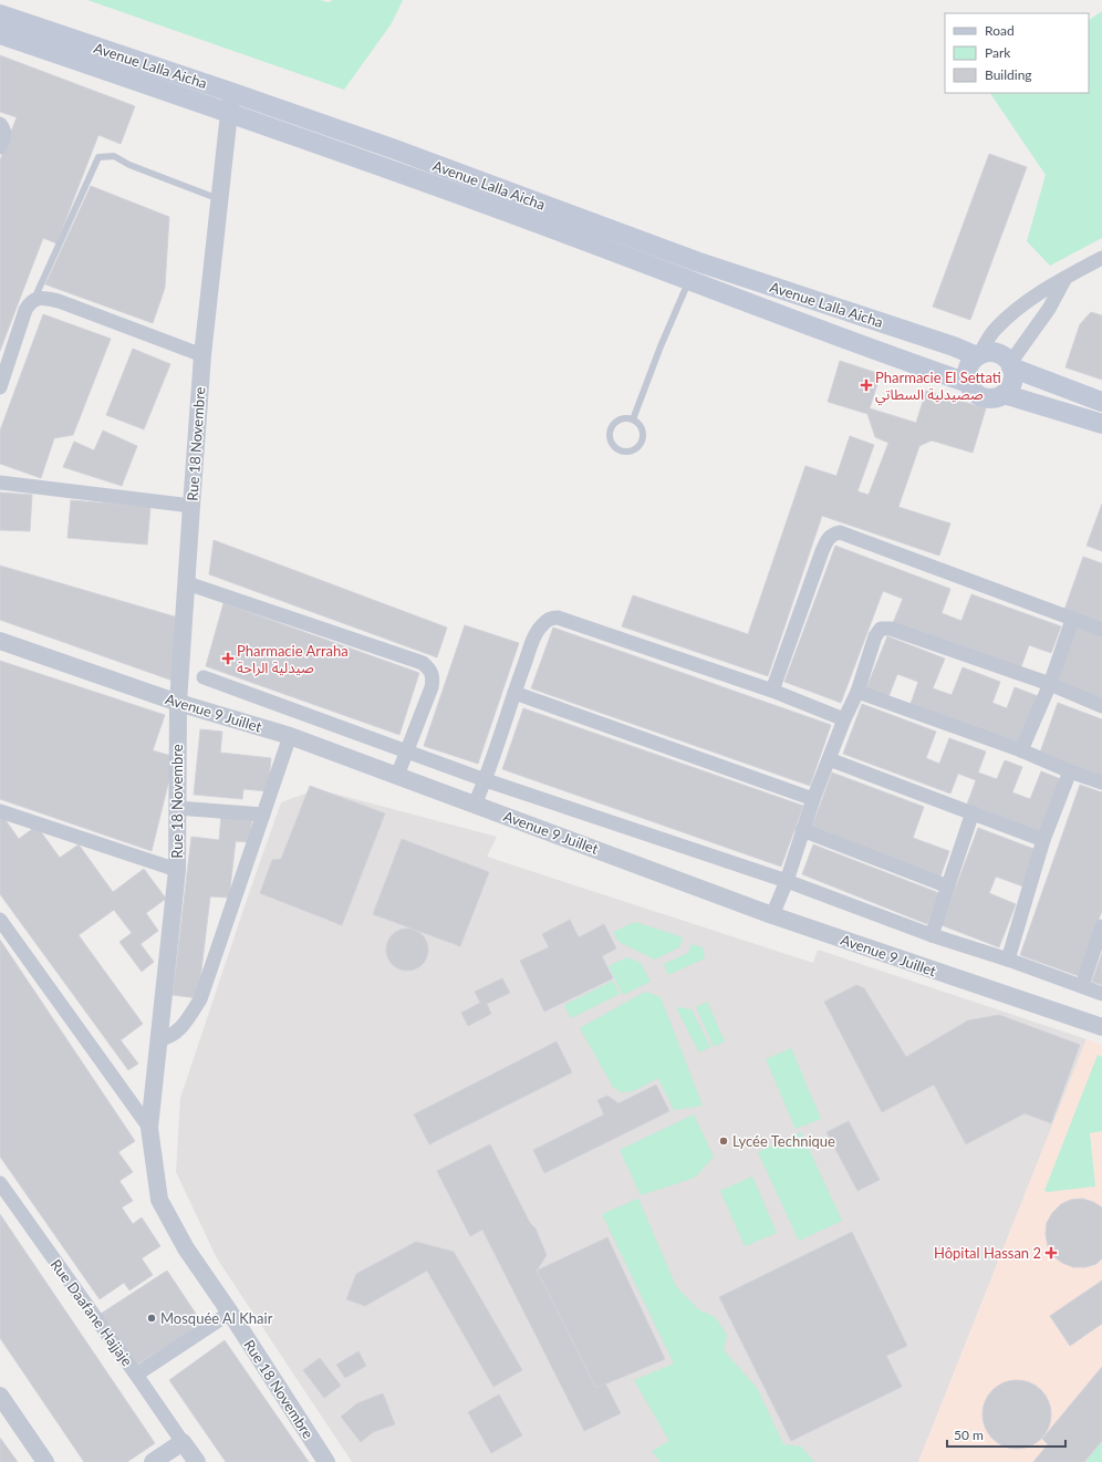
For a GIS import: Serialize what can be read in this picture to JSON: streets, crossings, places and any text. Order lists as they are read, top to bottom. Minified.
{"streets":{"main road":["Avenue Lalla Aicha"],"street":["Rue 18 Novembre","Avenue 9 Juillet","Rue Daafane Hajjaje"]},"crossings":[["Avenue Lalla Aicha","Rue 18 Novembre"],["Rue 18 Novembre","Avenue 9 Juillet"]],"places":{"health":["Pharmacie El Settati صصيدلية السطاتي","Pharmacie Arraha صيدلية الراحة","Hôpital Hassan 2"],"other":["Lycée Technique","Mosquée Al Khair"]},"legend":["Road","Park","Building"],"scale_bar":"50 m"}
